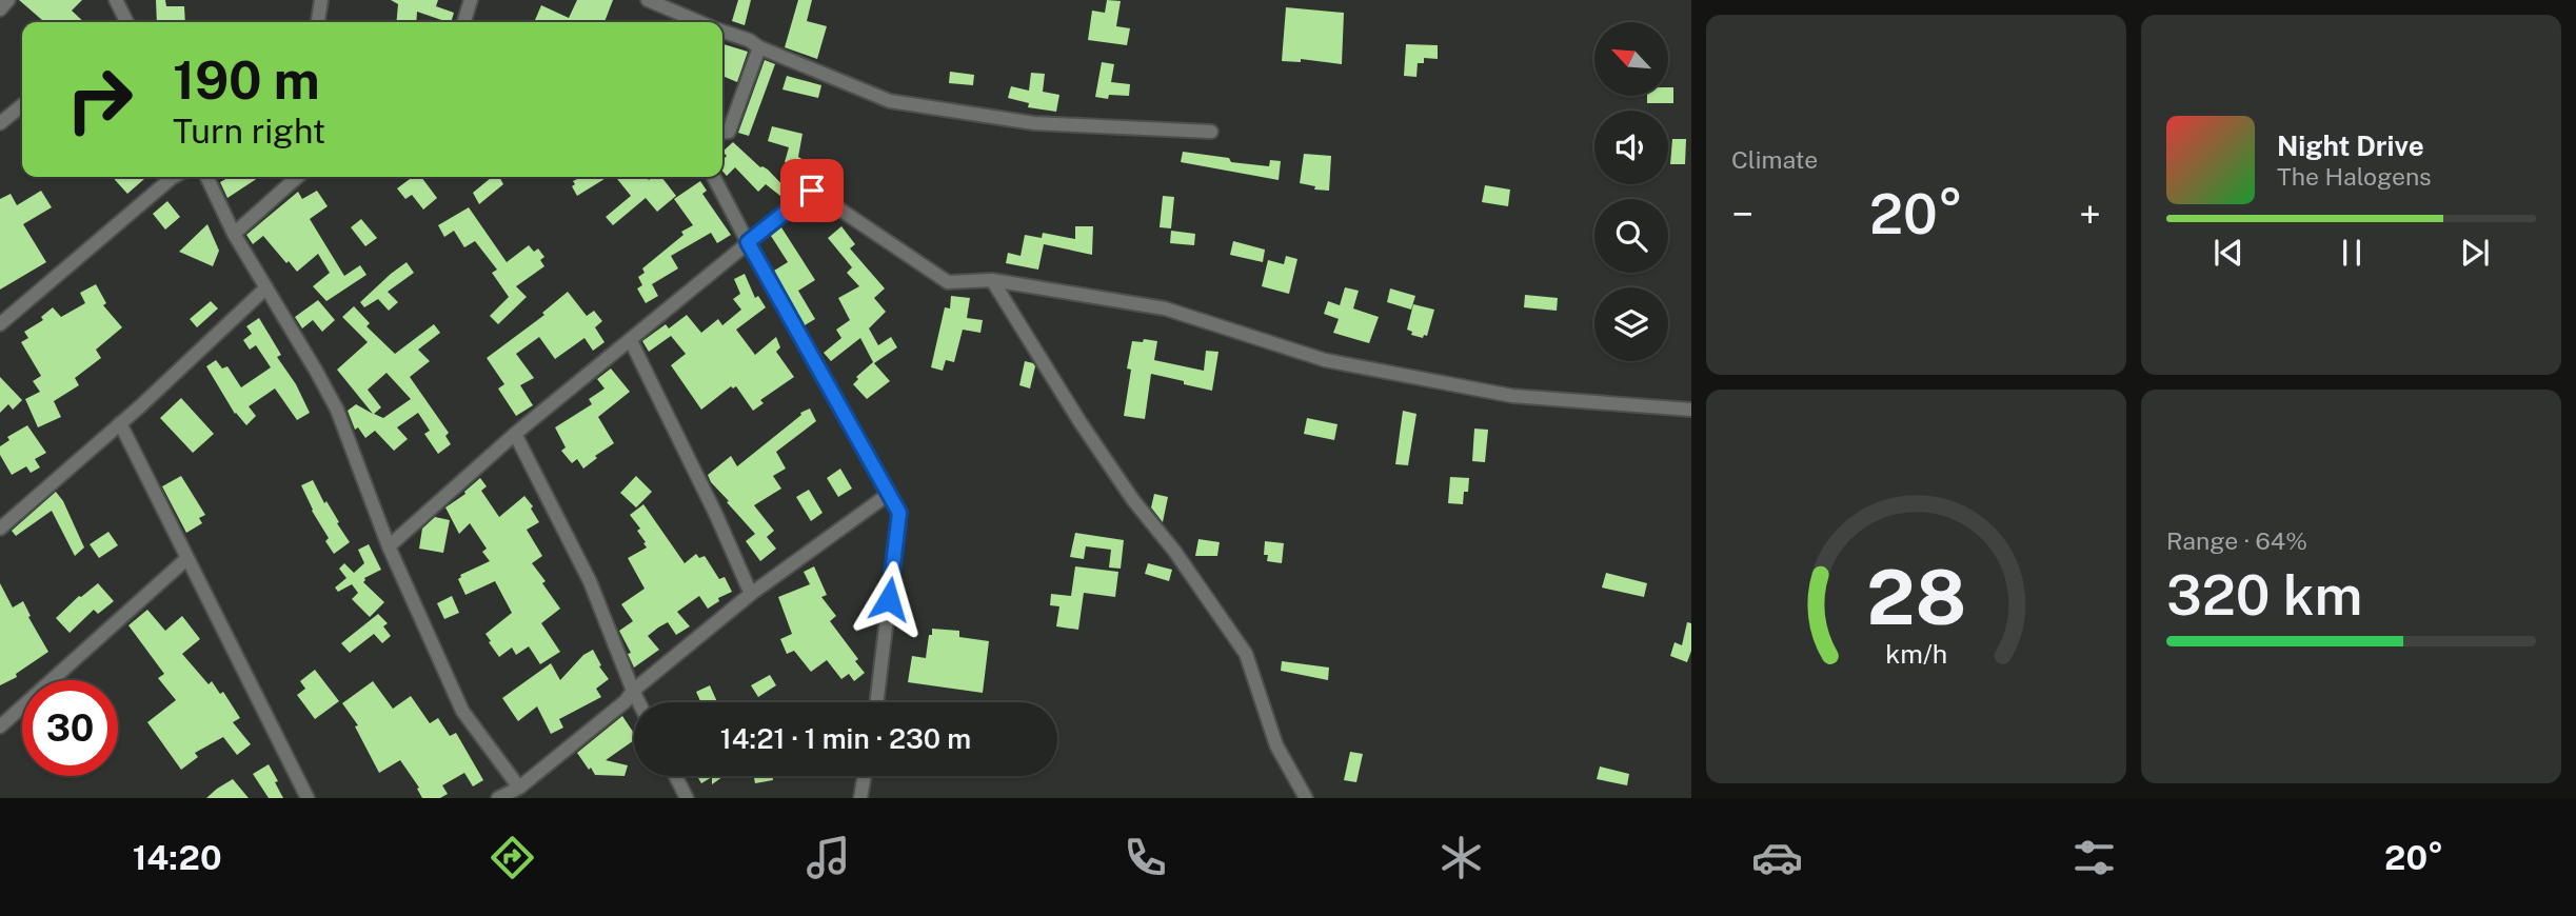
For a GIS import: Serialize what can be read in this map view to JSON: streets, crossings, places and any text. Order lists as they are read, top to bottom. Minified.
{"north":"top left","page":{"tile":["Climate",["Range · 64%","320 km"]],"turn":["190 m","Turn right"],"song":["Night Drive","The Halogens"],"heat":["−","20°","+"],"limit":"30","trip":"14:21 · 1 min · 230 m","tabs":["14:20","20°"],"gauge":["28","km/h"]}}
